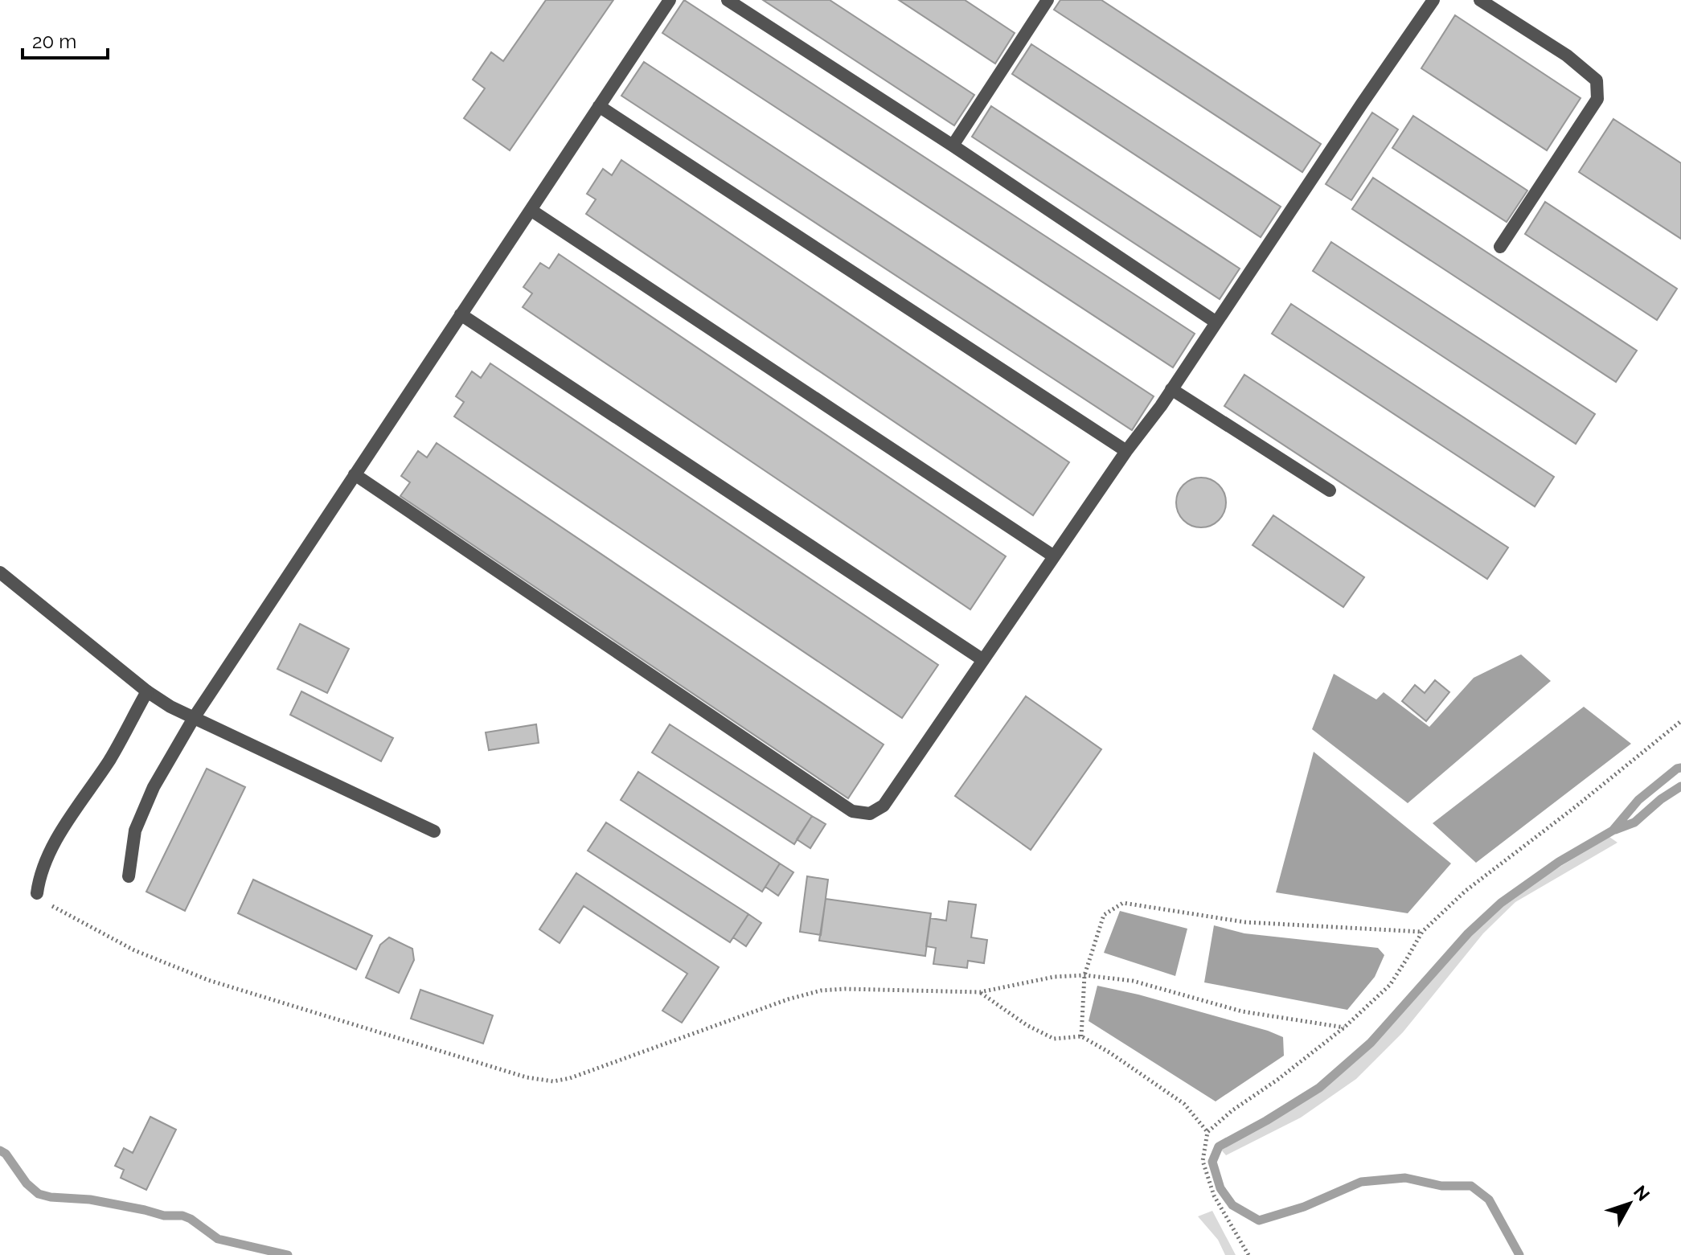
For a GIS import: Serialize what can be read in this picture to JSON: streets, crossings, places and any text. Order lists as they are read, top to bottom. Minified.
{"scale_bar":"20 m","north":"top right"}
